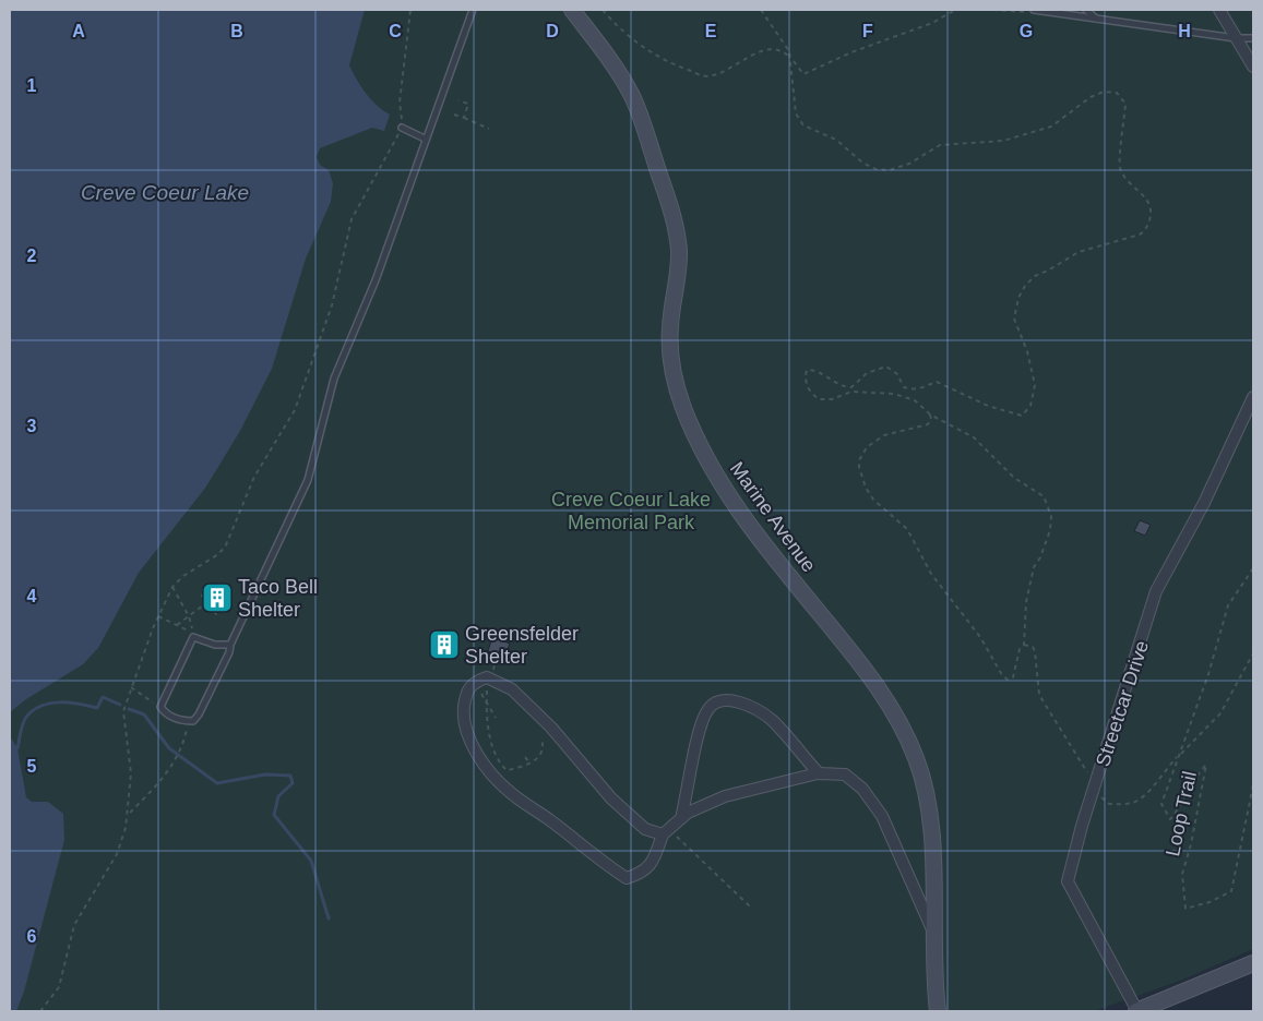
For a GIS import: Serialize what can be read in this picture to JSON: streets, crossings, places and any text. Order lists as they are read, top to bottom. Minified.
{"streets":{"main road":["Marine Avenue"],"street":["Streetcar Drive"],"path":["Loop Trail"]},"water":["Creve Coeur Lake"],"parks":["Creve Coeur Lake Memorial Park"],"places":{"building":["Taco Bell Shelter","Greensfelder Shelter"]},"grid":{"columns":["A","B","C","D","E","F","G","H"],"rows":["1","2","3","4","5","6"]}}
